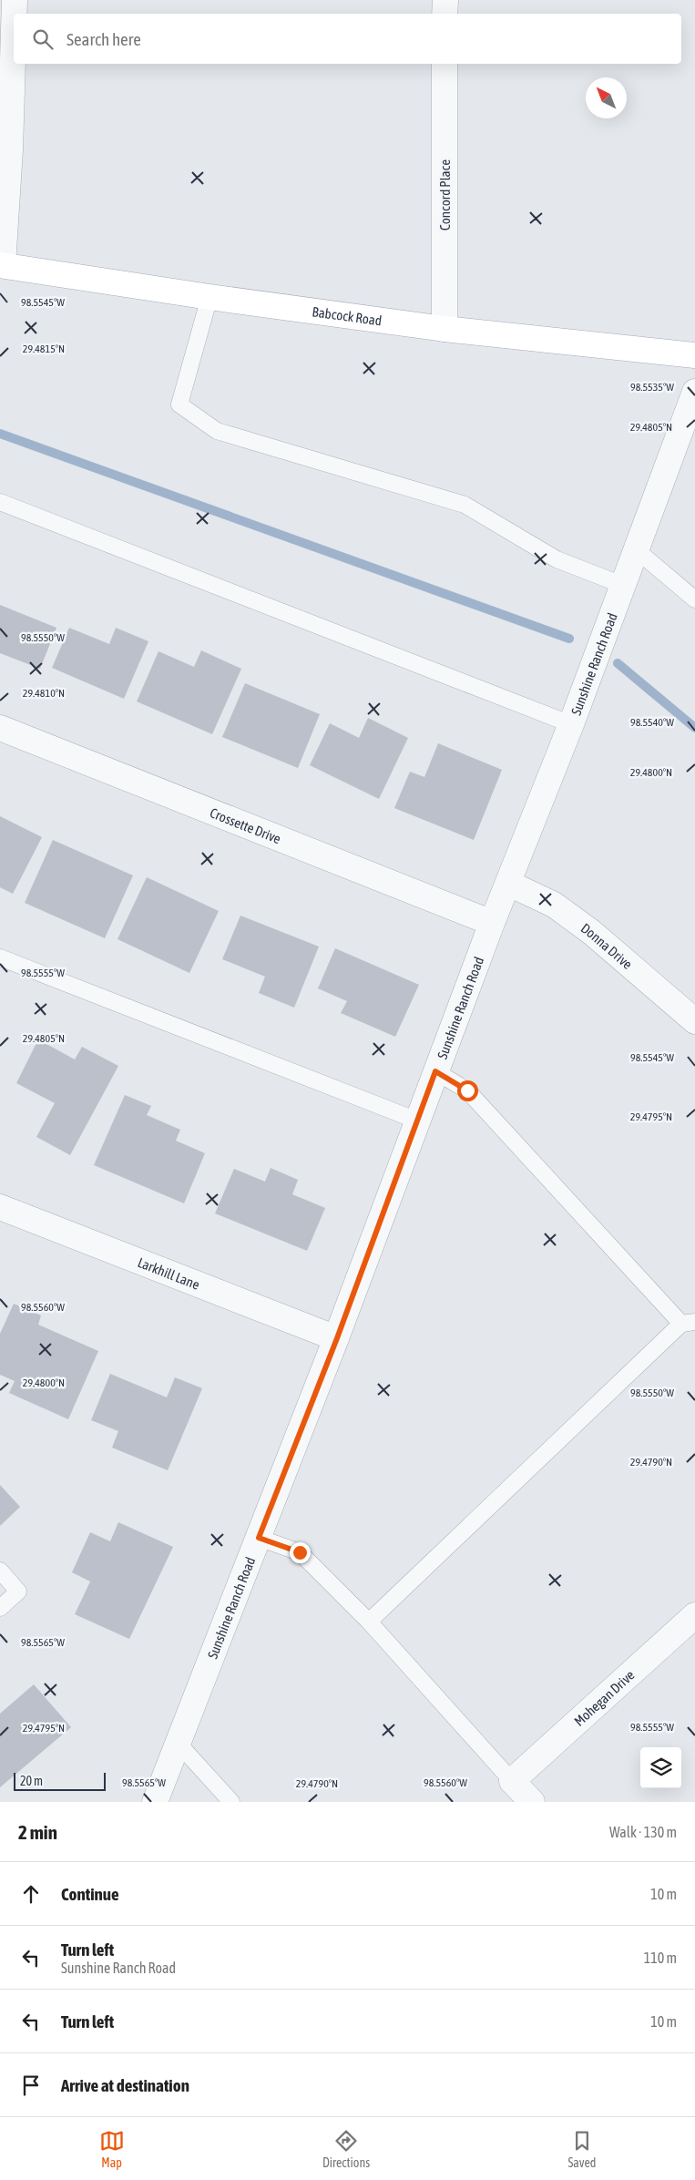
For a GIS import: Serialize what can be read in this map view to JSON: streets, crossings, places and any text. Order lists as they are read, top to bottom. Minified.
{"streets":{"main road":["Babcock Road"],"street":["Concord Place","Sunshine Ranch Road","Crossette Drive","Donna Drive","Larkhill Lane","Mohegan Drive"]},"crossings":[["Concord Place","Babcock Road"],["Sunshine Ranch Road","Crossette Drive"],["Sunshine Ranch Road","Donna Drive"],["Sunshine Ranch Road","Larkhill Lane"]],"scale_bar":"20 m","north":"top left","page":{"search":"Search here","scale":"20 m","heading":["2 min","Walk · 130 m"],"list":[["Continue","10 m"],["Turn left","Sunshine Ranch Road","110 m"],["Turn left","10 m"],"Arrive at destination"],"nav":["Map","Directions","Saved"]},"coordinates":["98.5545°W","29.4815°N","98.5535°W","29.4805°N","98.5550°W","29.4810°N","98.5540°W","29.4800°N","98.5555°W","29.4795°N","98.5560°W","29.4790°N","98.5565°W"]}
